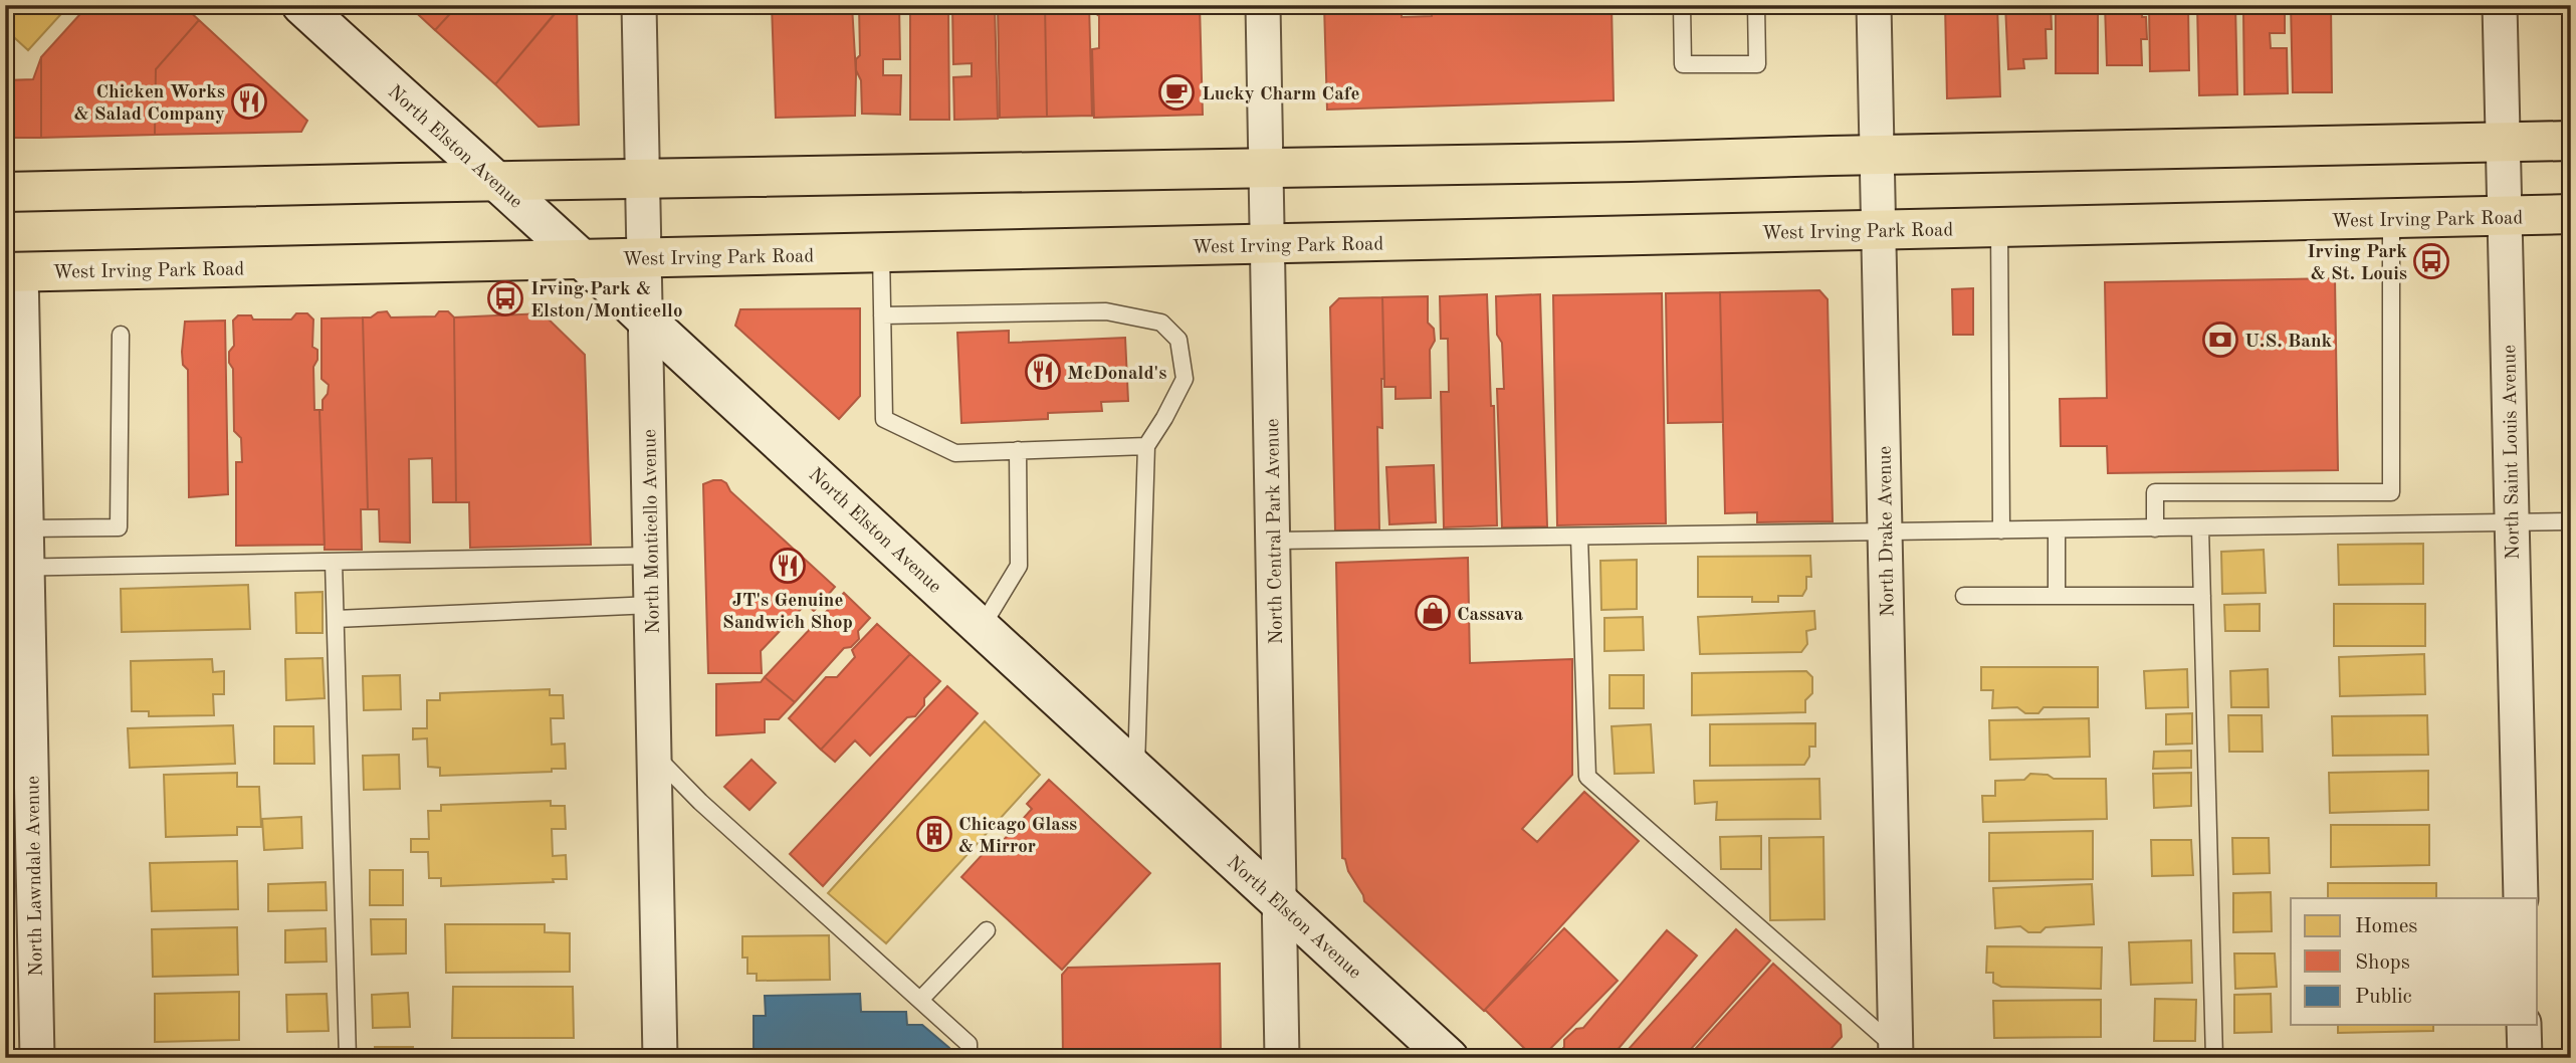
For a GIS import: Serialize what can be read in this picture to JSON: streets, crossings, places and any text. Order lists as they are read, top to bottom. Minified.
{"streets":{"main road":["North Elston Avenue","West Irving Park Road"],"street":["North Saint Louis Avenue","North Monticello Avenue","North Central Park Avenue","North Drake Avenue","North Lawndale Avenue"]},"crossings":[["North Elston Avenue","West Irving Park Road"],["North Elston Avenue","North Monticello Avenue"],["North Elston Avenue","North Central Park Avenue"],["West Irving Park Road","North Saint Louis Avenue"],["West Irving Park Road","North Monticello Avenue"],["West Irving Park Road","North Central Park Avenue"],["West Irving Park Road","North Drake Avenue"],["West Irving Park Road","North Lawndale Avenue"]],"places":{"cafe":["Lucky Charm Cafe"],"restaurant":["Chicken Works & Salad Company","McDonald's","JT's Genuine Sandwich Shop"],"bus stop":["Irving Park & St. Louis","Irving Park & Elston/Monticello"],"bank":["U.S. Bank"],"shop":["Cassava"],"building":["Chicago Glass & Mirror"]},"legend":["Homes","Shops","Public"]}
